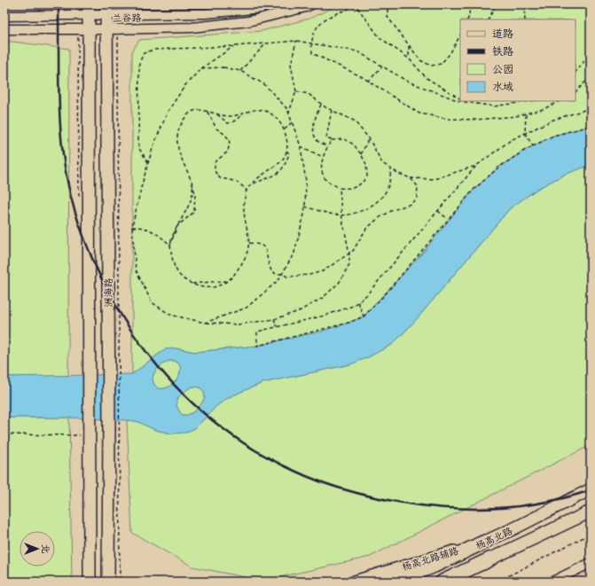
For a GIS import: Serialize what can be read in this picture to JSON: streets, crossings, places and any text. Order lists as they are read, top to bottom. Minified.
{"streets":{"highway":["杨高北路"],"main road":["洲海路","杨高北路辅路"],"street":["兰谷路"]},"crossings":[["兰谷路","洲海路"],["杨高北路","杨高北路辅路"]],"legend":["道路","铁路","公园","水域"],"north":"right"}
